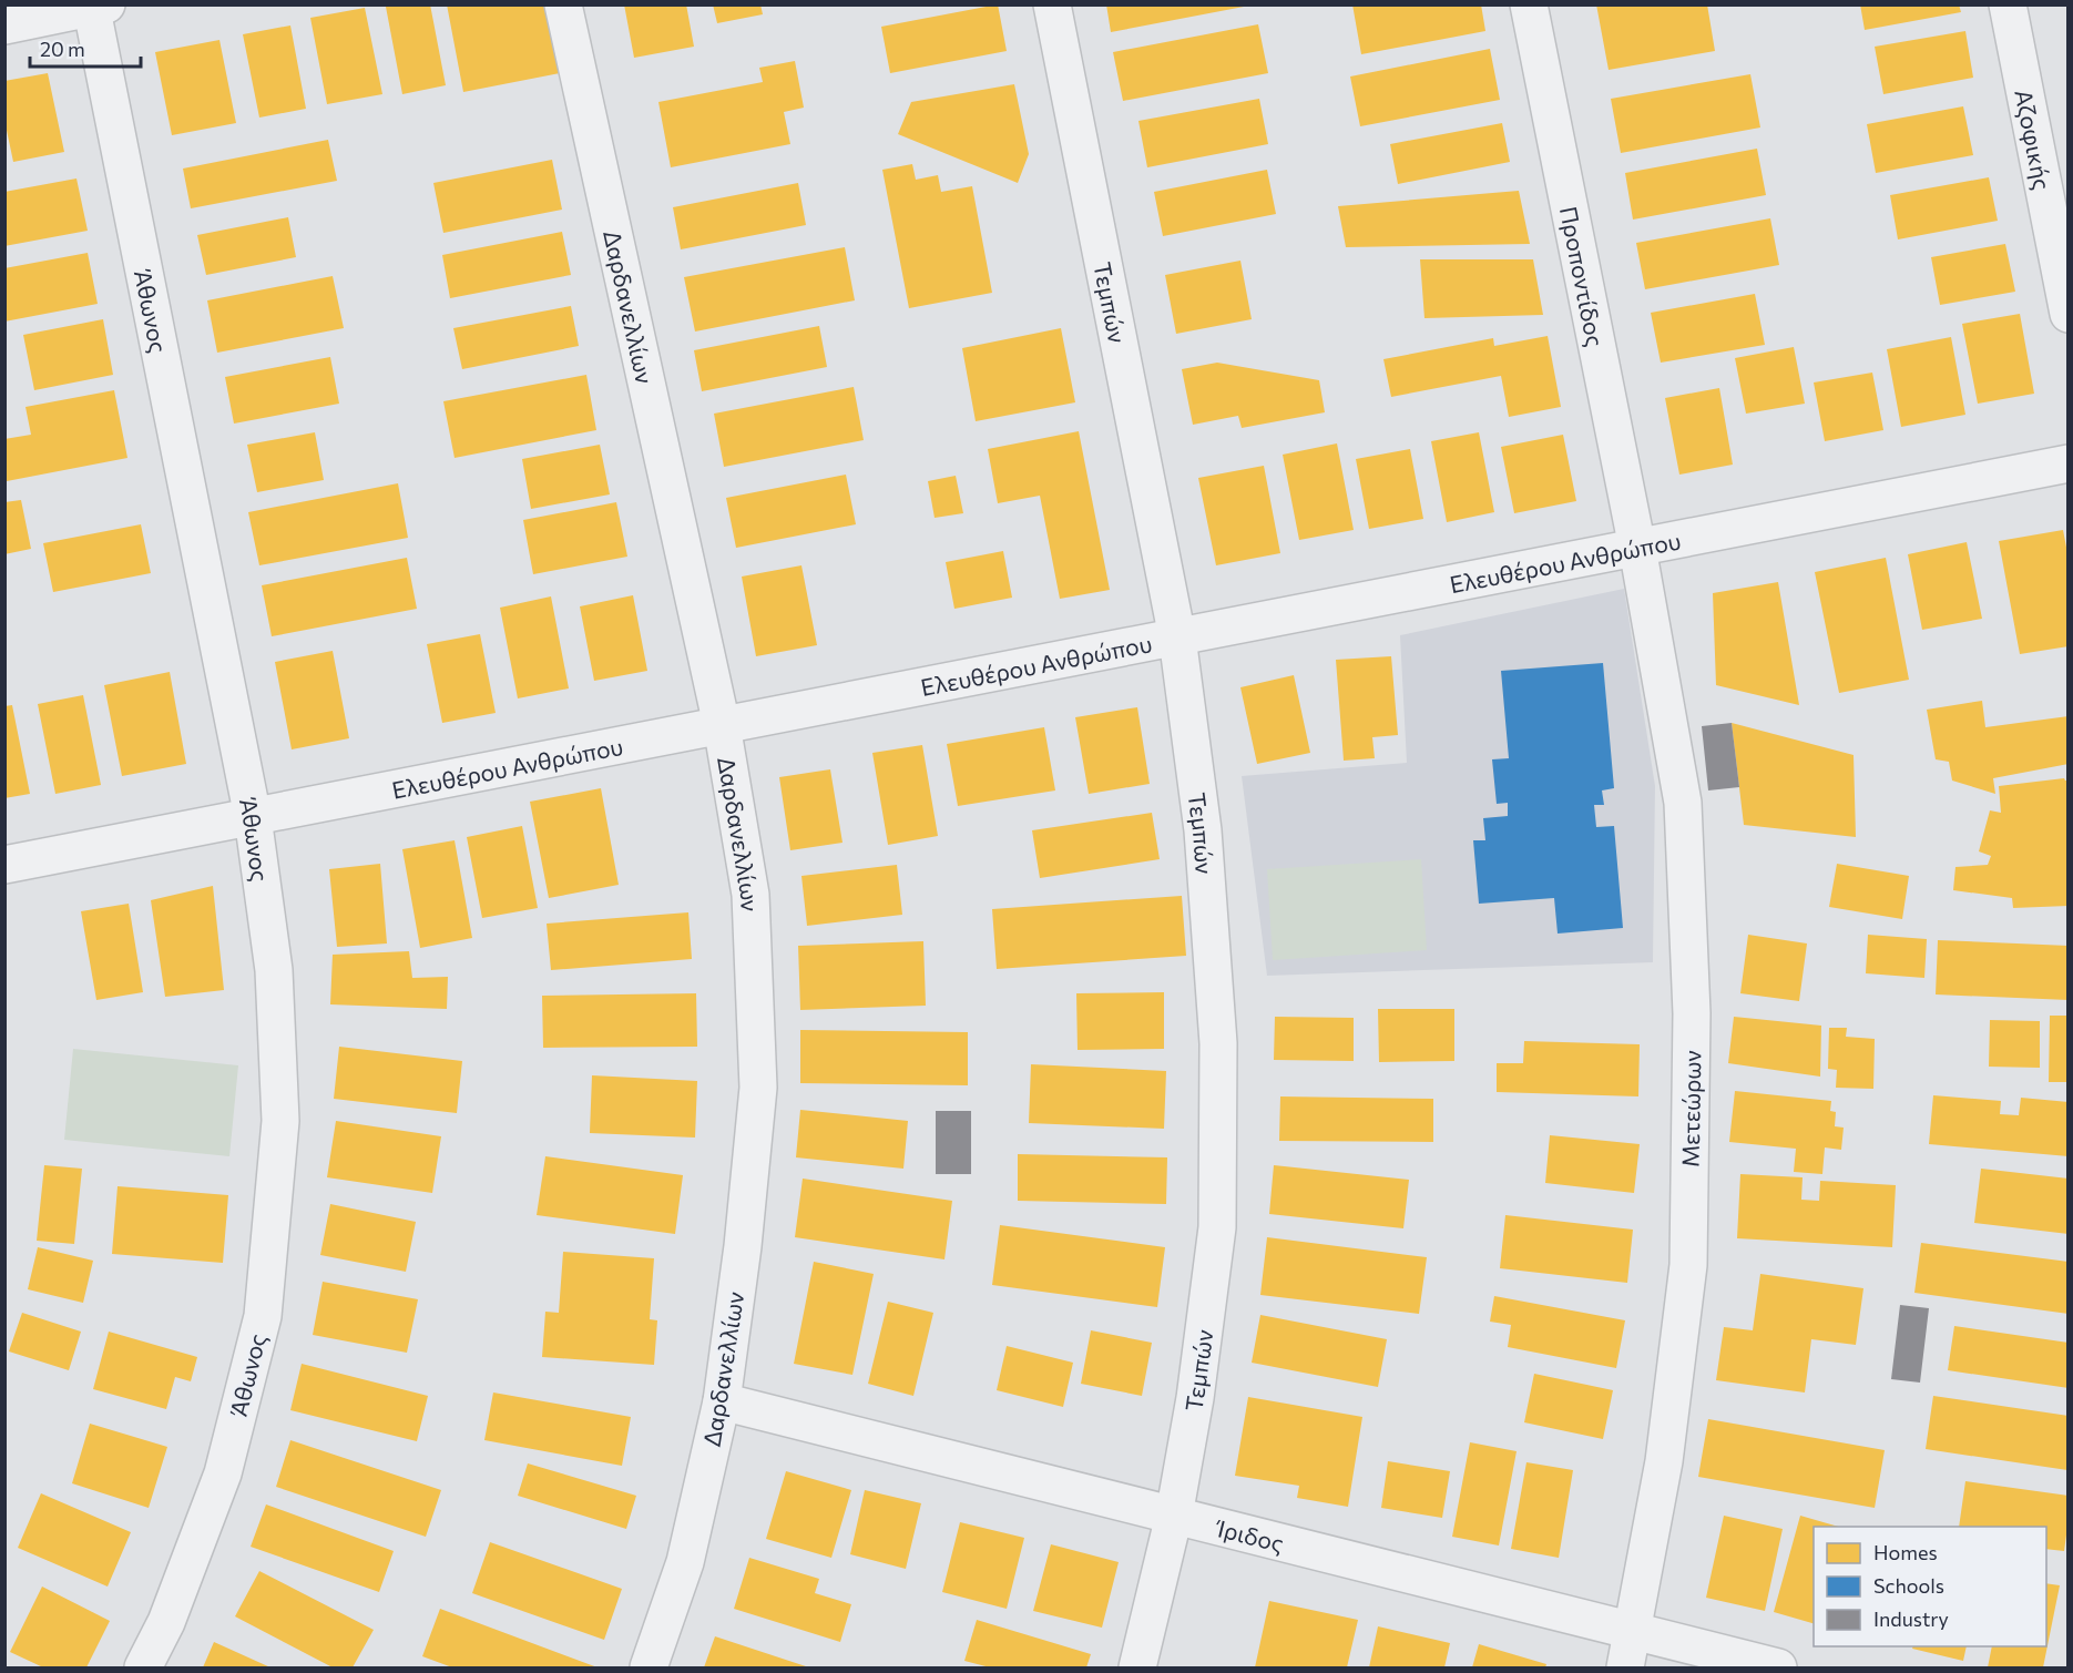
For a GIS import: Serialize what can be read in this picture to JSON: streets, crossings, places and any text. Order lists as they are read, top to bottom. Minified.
{"streets":{"street":["Αζοφικής","Προποντίδος","Τεμπών","Δαρδανελλίων","Άθωνος","Ελευθέρου Ανθρώπου","Μετεώρων","Ίριδος"]},"crossings":[["Προποντίδος","Ελευθέρου Ανθρώπου"],["Προποντίδος","Μετεώρων"],["Τεμπών","Ελευθέρου Ανθρώπου"],["Τεμπών","Ίριδος"],["Δαρδανελλίων","Ελευθέρου Ανθρώπου"],["Δαρδανελλίων","Ίριδος"],["Άθωνος","Ελευθέρου Ανθρώπου"],["Ελευθέρου Ανθρώπου","Μετεώρων"],["Μετεώρων","Ίριδος"]],"legend":["Homes","Schools","Industry"],"scale_bar":"20 m"}
